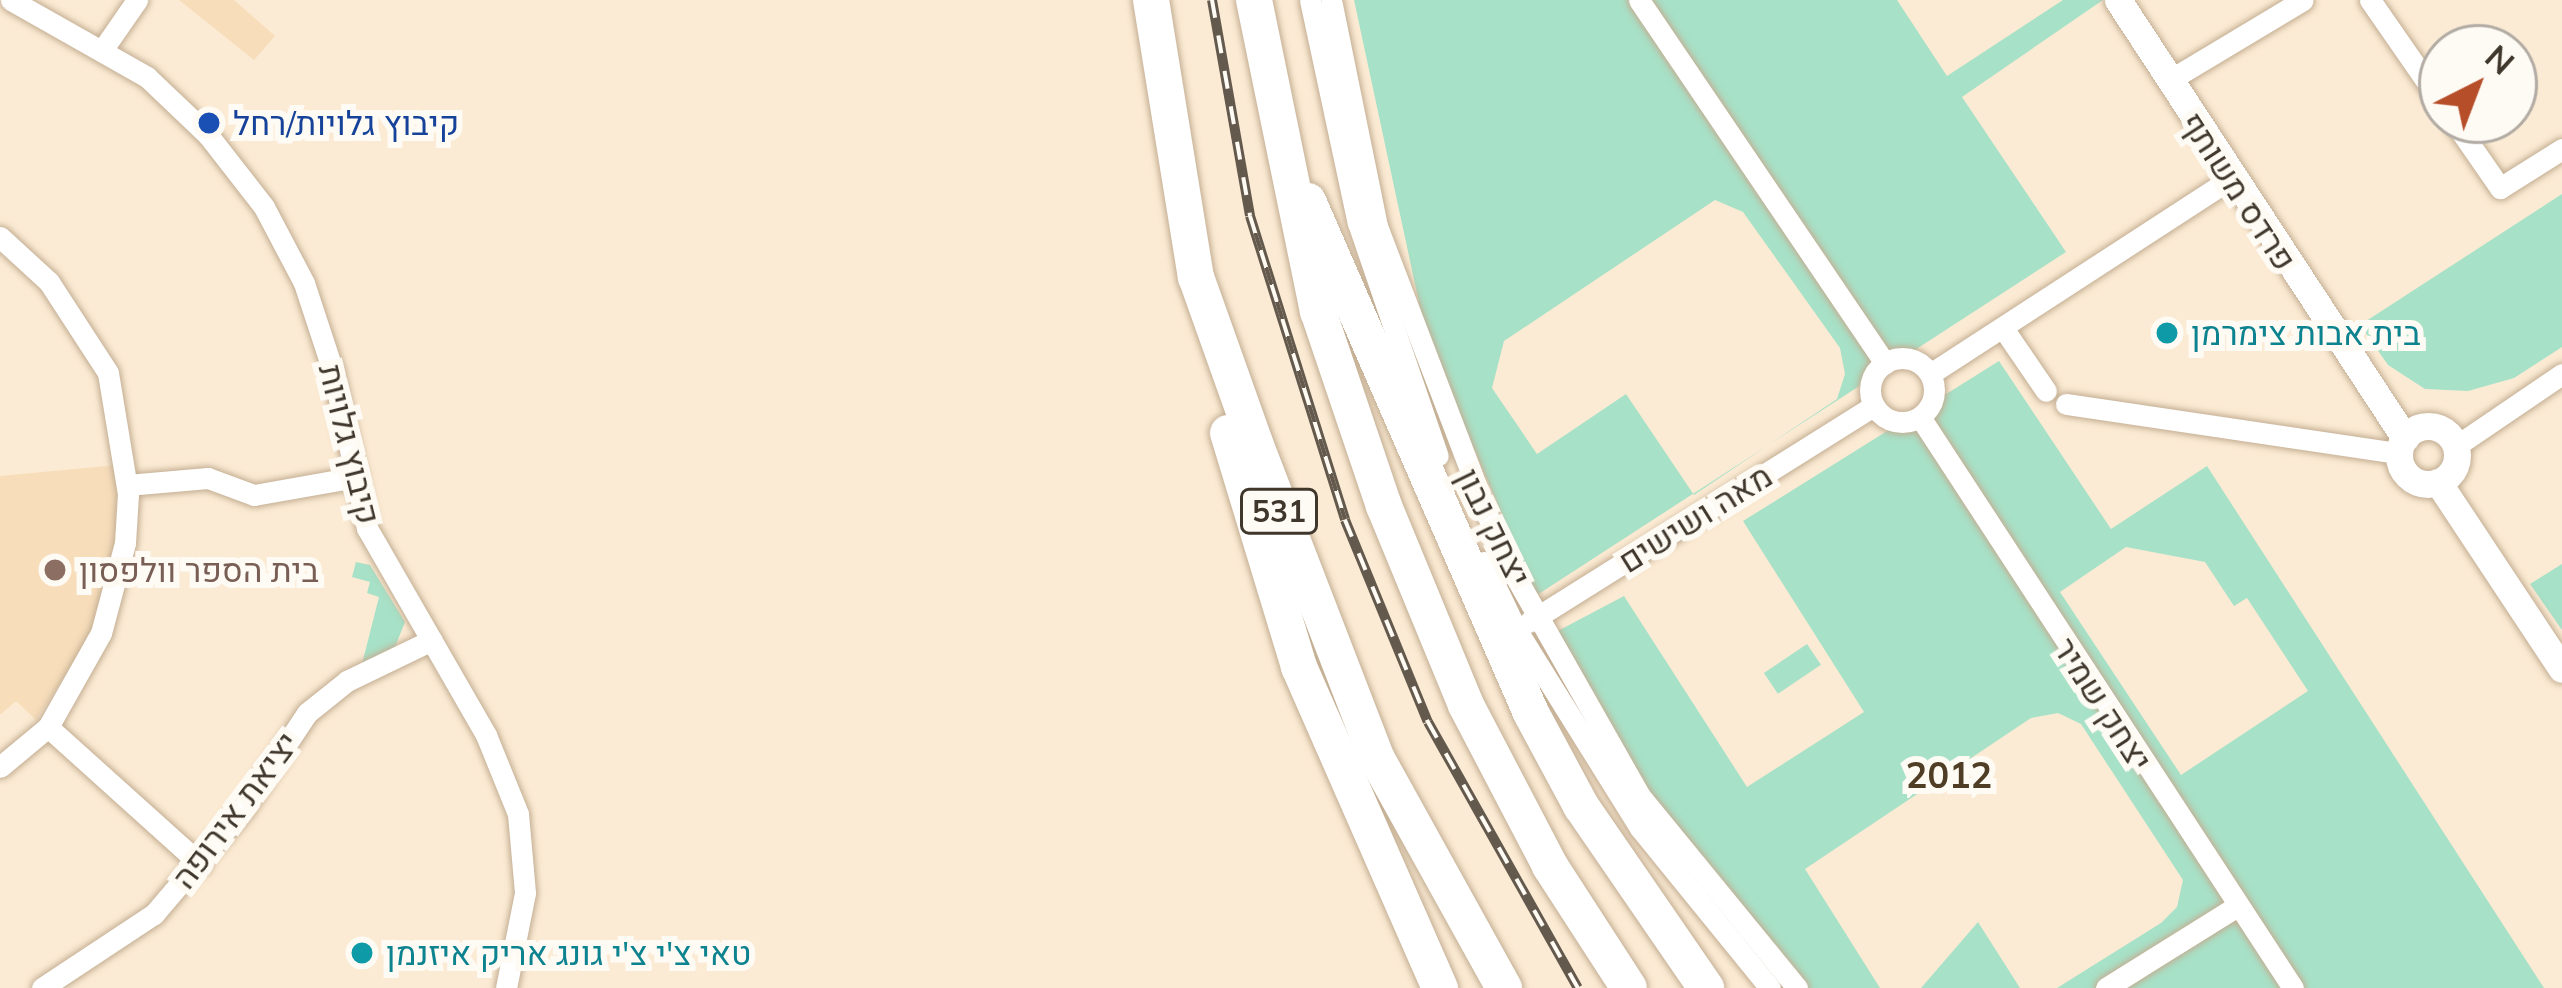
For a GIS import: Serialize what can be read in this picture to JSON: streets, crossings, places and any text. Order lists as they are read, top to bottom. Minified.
{"streets":{"highway":["531"],"street":["פרדס משותף","קיבוץ גלויות","מאה ושישים","יצחק נבון","יצחק שמיר","יציאת אירופה"]},"crossings":[["קיבוץ גלויות","יציאת אירופה"],["מאה ושישים","יצחק נבון"],["מאה ושישים","יצחק שמיר"]],"districts":["2012"],"places":["קיבוץ גלויות/רחל","בית אבות צימרמן","בית הספר וולפסון","טאי צ'י צ'י גונג אריק איזנמן"],"north":"top right"}
